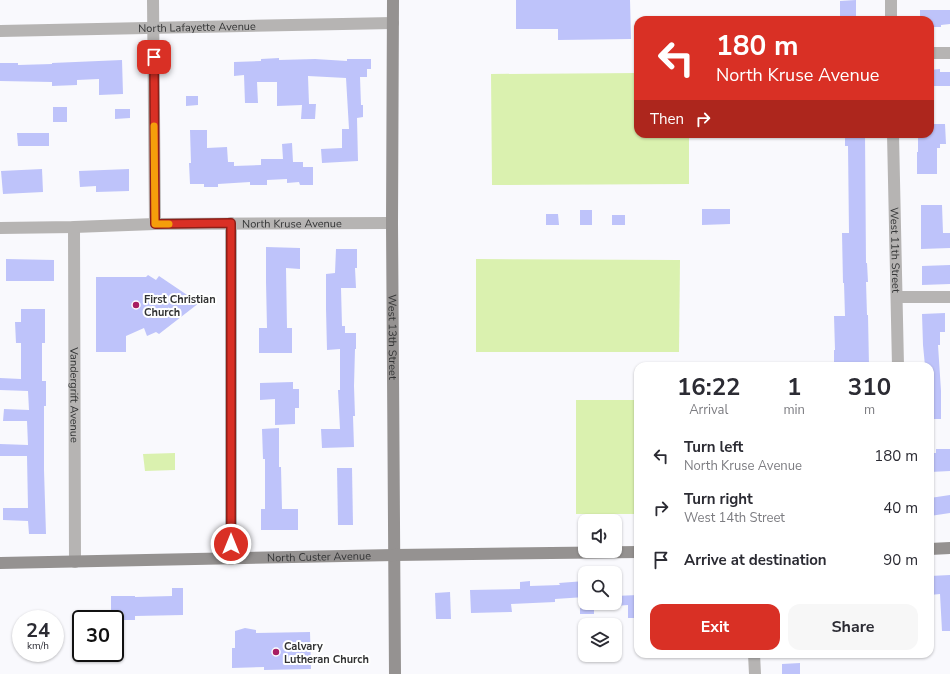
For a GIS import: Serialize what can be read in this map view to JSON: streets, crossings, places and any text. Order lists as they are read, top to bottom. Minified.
{"streets":{"main road":["West 13th Street","North Custer Avenue"],"street":["North Lafayette Avenue","North Kruse Avenue","West 11th Street","Vandergrift Avenue"]},"crossings":[["North Lafayette Avenue","West 13th Street"],["North Kruse Avenue","West 13th Street"],["North Kruse Avenue","Vandergrift Avenue"],["West 13th Street","North Custer Avenue"],["Vandergrift Avenue","North Custer Avenue"]],"places":["First Christian Church","Calvary Lutheran Church"],"page":{"turn":["180 m","North Kruse Avenue"],"then":"Then","eta":["16:22","Arrival","1","min","310","m"],"list":[{"name":"Turn left","note":"North Kruse Avenue","value":"180 m"},{"name":"Turn right","note":"West 14th Street","value":"40 m"},{"name":"Arrive at destination","value":"90 m"}],"buttons":["Exit","Share"],"speed":"24 km/h","limit":"30"}}
